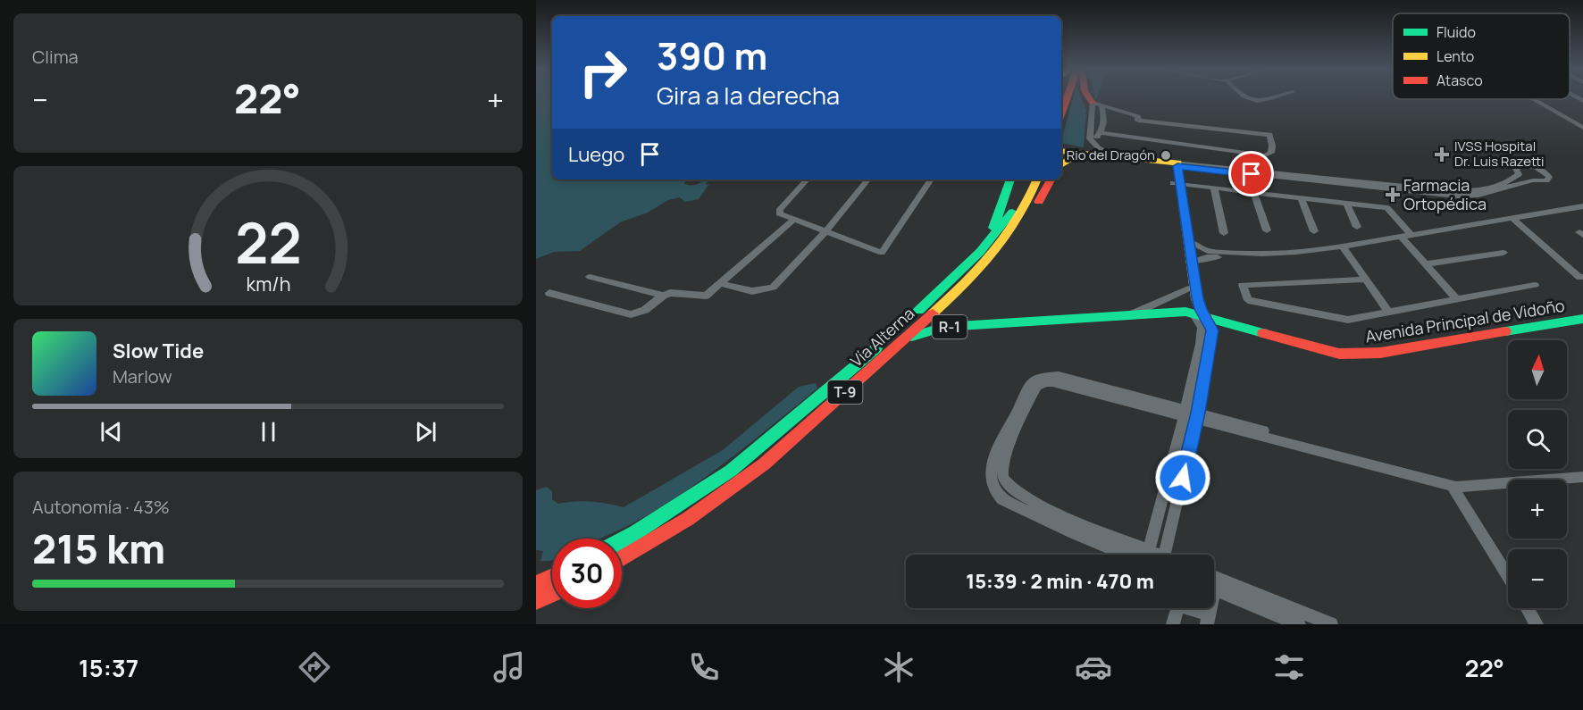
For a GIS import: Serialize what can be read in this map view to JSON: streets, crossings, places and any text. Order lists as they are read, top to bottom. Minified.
{"streets":{"main road":["Avenida Principal de Vidoño","R-1","Vía Alterna","T-9"]},"crossings":[["Avenida Principal de Vidoño","R-1"],["Avenida Principal de Vidoño","T-9"],["R-1","Vía Alterna"],["R-1","T-9"],["Vía Alterna","T-9"]],"places":{"health":["IVSS Hospital Dr. Luis Razetti","Farmacia Ortopédica"],"other":["Rio del Dragón"]},"legend":["Fluido","Lento","Atasco"],"north":"top","page":{"tile":["Clima",["Autonomía · 43%","215 km"]],"turn":["390 m","Gira a la derecha"],"heat":["−","22°","+"],"then":"Luego","song":["Slow Tide","Marlow"],"map_buttons":["+","−"],"limit":"30","trip":"15:39 · 2 min · 470 m","tabs":["15:37","22°"],"gauge":["22","km/h"]}}
